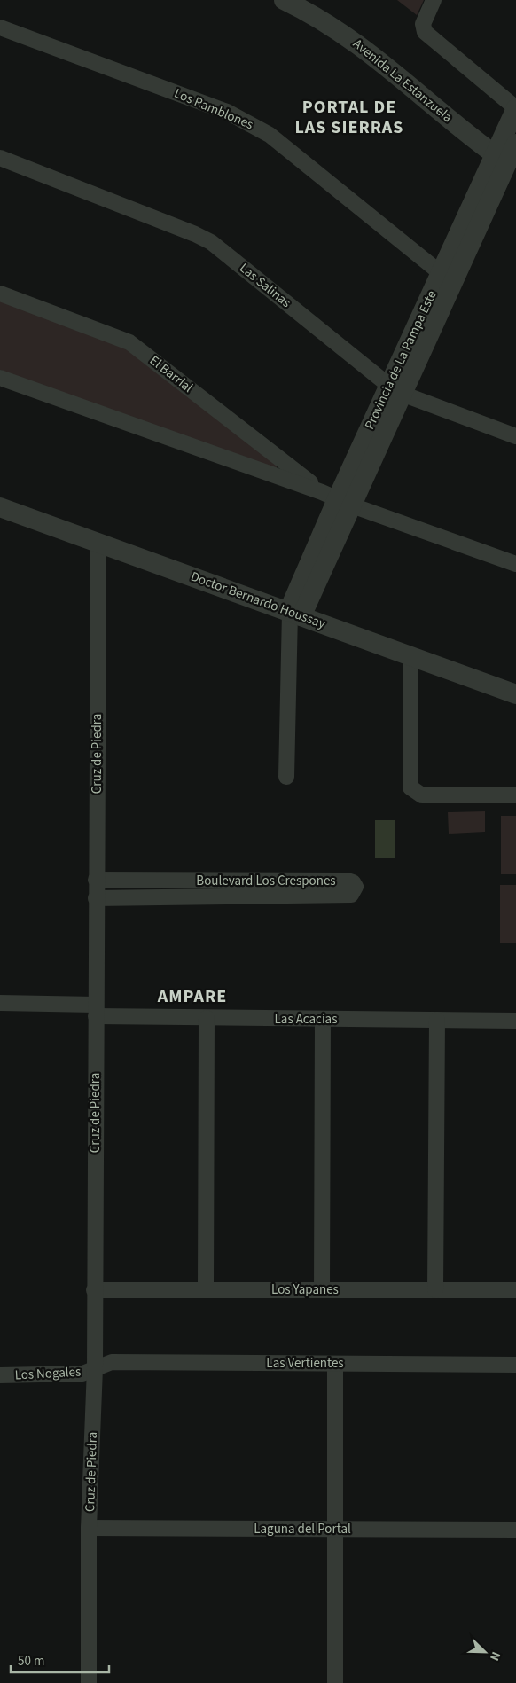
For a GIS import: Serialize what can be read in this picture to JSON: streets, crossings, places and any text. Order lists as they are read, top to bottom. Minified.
{"streets":{"street":["Avenida La Estanzuela","Los Ramblones","Las Salinas","Provincia de La Pampa Este","El Barrial","Doctor Bernardo Houssay","Cruz de Piedra","Boulevard Los Crespones","Las Acacias","Los Yapanes","Las Vertientes","Los Nogales","Laguna del Portal"]},"crossings":[["Avenida La Estanzuela","Provincia de La Pampa Este"],["Los Ramblones","Provincia de La Pampa Este"],["Las Salinas","Provincia de La Pampa Este"],["Provincia de La Pampa Este","El Barrial"],["Provincia de La Pampa Este","Doctor Bernardo Houssay"],["Doctor Bernardo Houssay","Cruz de Piedra"],["Cruz de Piedra","Boulevard Los Crespones"],["Cruz de Piedra","Las Acacias"],["Cruz de Piedra","Los Yapanes"],["Cruz de Piedra","Las Vertientes"],["Cruz de Piedra","Los Nogales"],["Cruz de Piedra","Laguna del Portal"],["Las Vertientes","Los Nogales"]],"districts":["PORTAL DE LAS SIERRAS","AMPARE"],"scale_bar":"50 m","north":"bottom right"}
